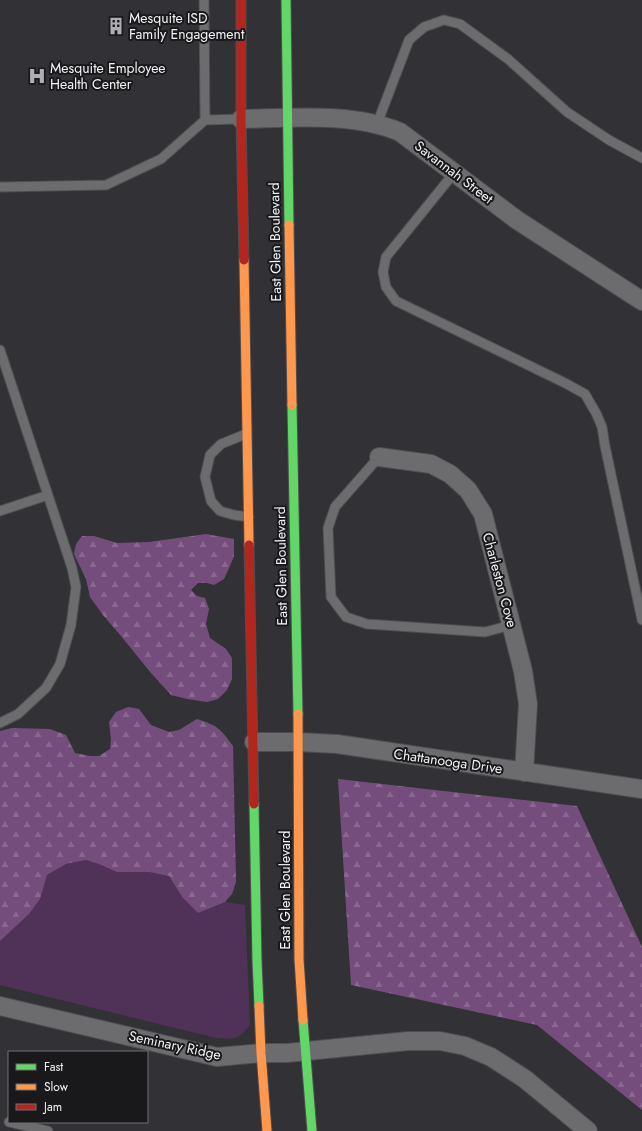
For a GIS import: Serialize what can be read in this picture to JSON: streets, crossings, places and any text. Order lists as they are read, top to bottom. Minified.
{"streets":{"main road":["East Glen Boulevard"],"street":["Savannah Street","Charleston Cove","Chattanooga Drive","Seminary Ridge"]},"crossings":[["Savannah Street","East Glen Boulevard"],["East Glen Boulevard","Chattanooga Drive"],["East Glen Boulevard","Seminary Ridge"],["Charleston Cove","Chattanooga Drive"]],"places":{"building":["Mesquite ISD Family Engagement"],"hospital":["Mesquite Employee Health Center"]},"legend":["Fast","Slow","Jam"]}
